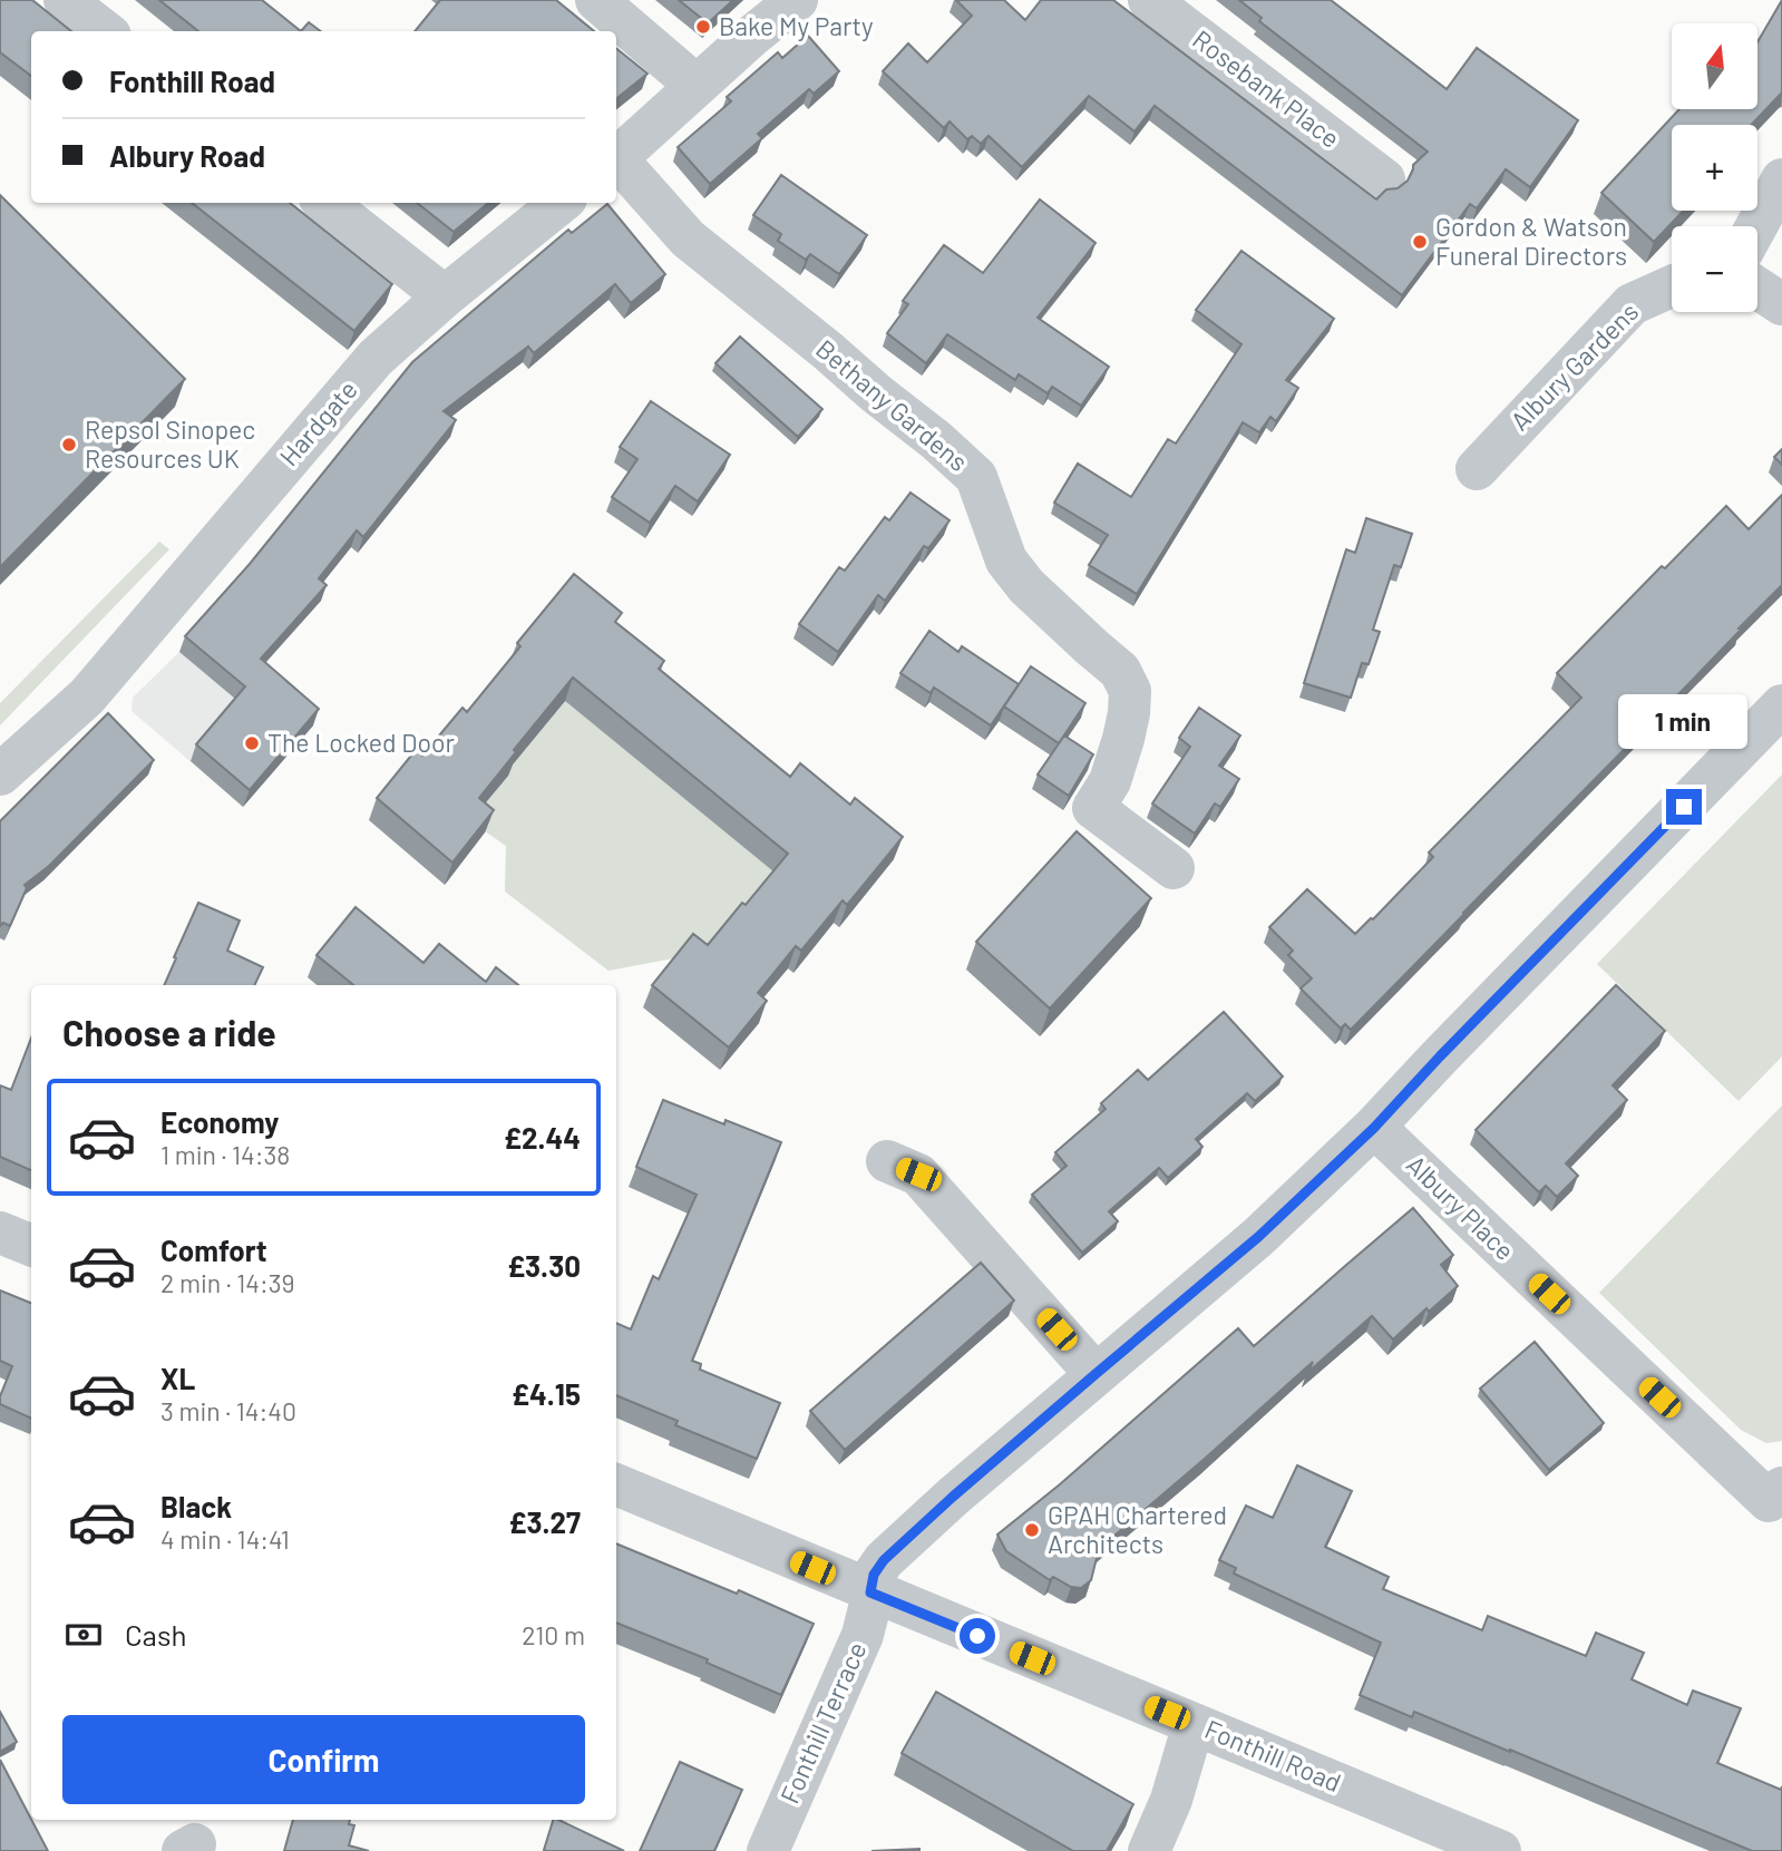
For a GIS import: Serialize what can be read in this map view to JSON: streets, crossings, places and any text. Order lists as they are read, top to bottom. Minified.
{"streets":{"street":["Rosebank Place","Albury Gardens","Bethany Gardens","Hardgate","Albury Place","Fonthill Terrace","Fonthill Road"]},"crossings":[["Albury Place","Fonthill Terrace"],["Fonthill Terrace","Fonthill Road"]],"places":["Bake My Party","Gordon & Watson Funeral Directors","Repsol Sinopec Resources UK","The Locked Door","GPAH Chartered Architects"],"north":"top","page":{"map_buttons":["+","−"],"banner":["Fonthill Road","Albury Road"],"bubble":"1 min","heading":"Choose a ride","list":[{"name":"Economy","note":"1 min · 14:38","value":"£2.44"},{"name":"Comfort","note":"2 min · 14:39","value":"£3.30"},{"name":"XL","note":"3 min · 14:40","value":"£4.15"},{"name":"Black","note":"4 min · 14:41","value":"£3.27"}],"pay":["Cash","210 m"],"buttons":"Confirm"}}
